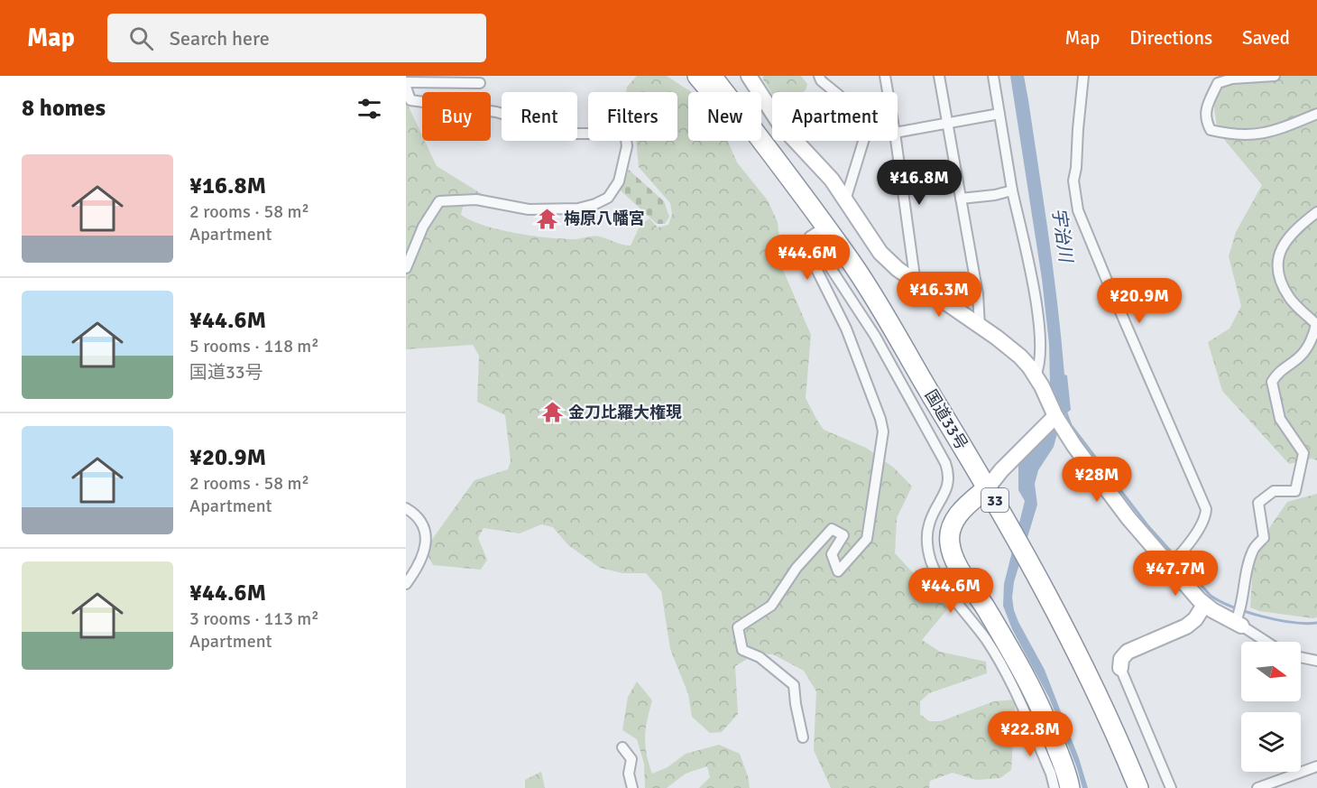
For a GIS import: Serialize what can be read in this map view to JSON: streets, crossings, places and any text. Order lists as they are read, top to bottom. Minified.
{"streets":{"highway":["国道33号","33"]},"crossings":[["国道33号","33"]],"water":["宇治川"],"places":{"temple":["梅原八幡宮","金刀比羅大権現"]},"north":"right","page":{"header":"Map","search":"Search here","nav":["Map","Directions","Saved"],"heading":"8 homes","chip":["Buy","Rent","Filters","New","Apartment"],"list":[{"name":"¥16.8M","note":"2 rooms · 58 m² · Apartment"},{"name":"¥44.6M","note":"5 rooms · 118 m² · 国道33号"},{"name":"¥20.9M","note":"2 rooms · 58 m² · Apartment"},{"name":"¥44.6M","note":"3 rooms · 113 m² · Apartment"}],"price":["¥16.8M","¥44.6M","¥16.3M","¥20.9M","¥28M","¥47.7M","¥44.6M","¥22.8M"]}}
